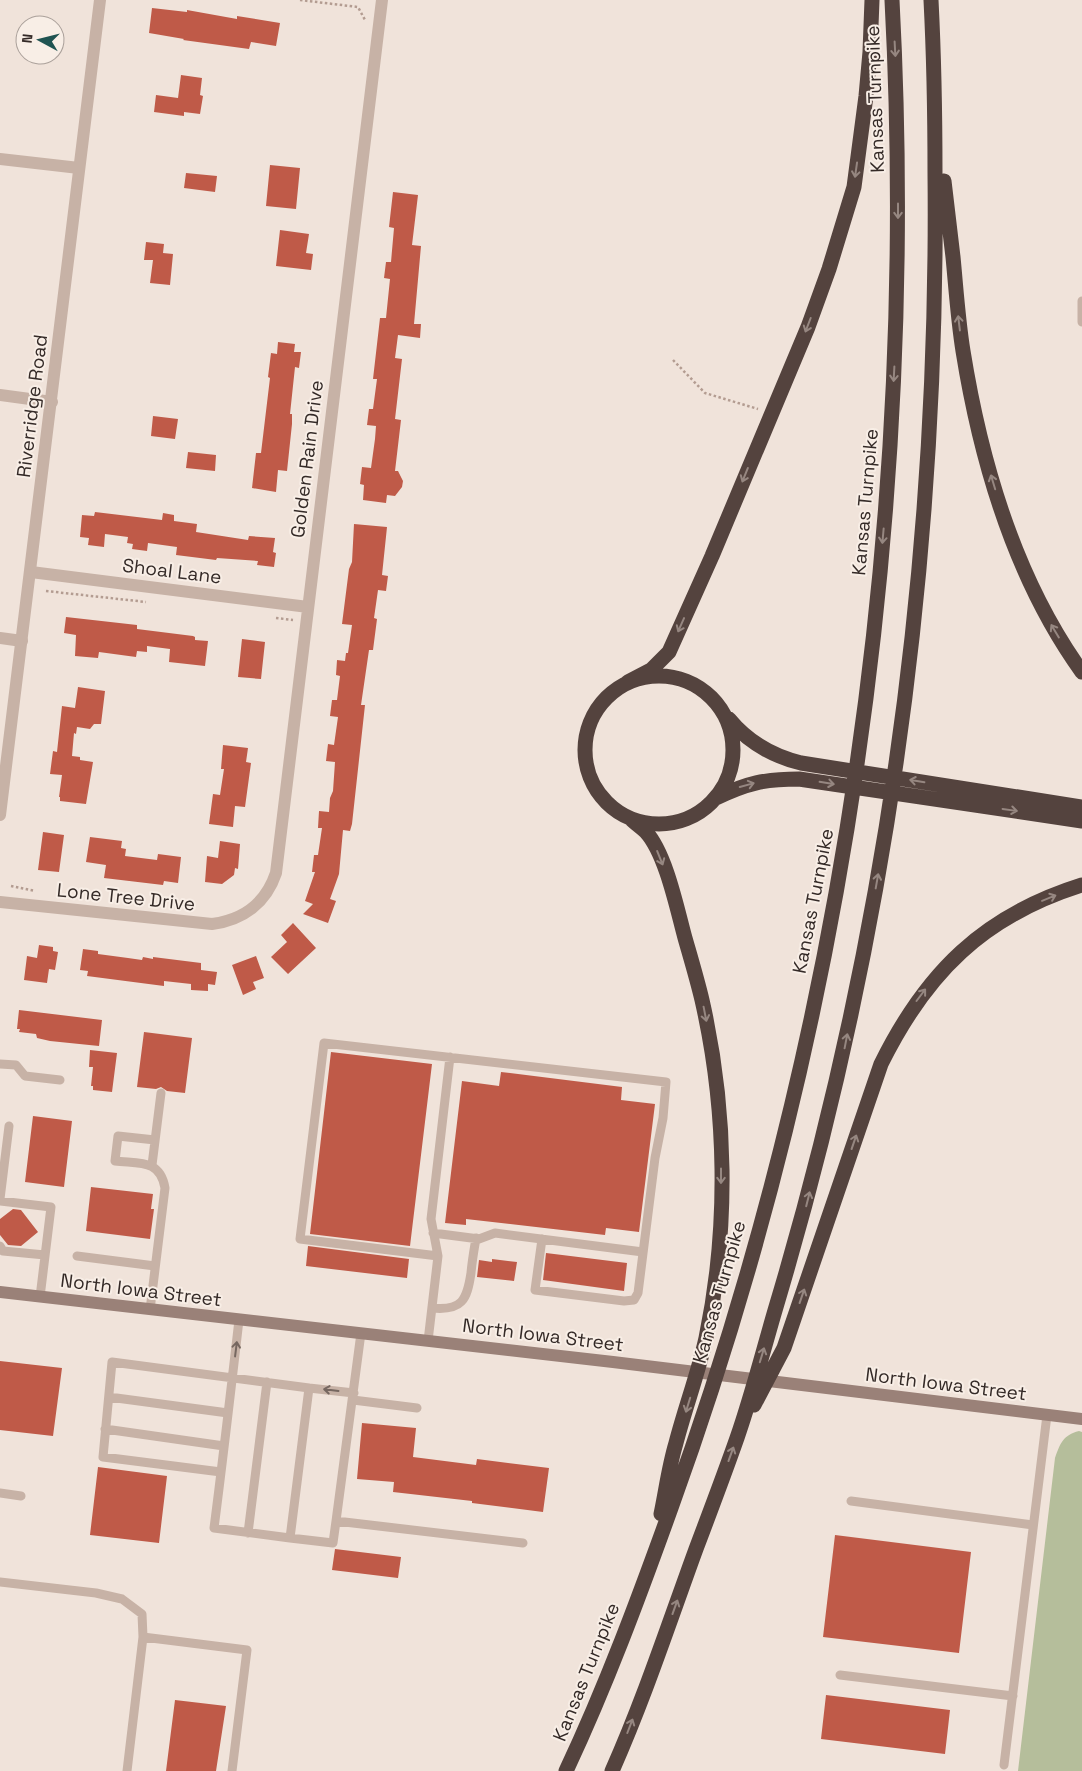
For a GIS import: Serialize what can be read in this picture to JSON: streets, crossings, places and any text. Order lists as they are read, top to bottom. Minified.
{"streets":{"highway":["Kansas Turnpike"],"main road":["North Iowa Street"],"street":["Riverridge Road","Golden Rain Drive","Shoal Lane","Lone Tree Drive"]},"crossings":[["Riverridge Road","Shoal Lane"],["Golden Rain Drive","Shoal Lane"],["Golden Rain Drive","Lone Tree Drive"]],"north":"left"}
